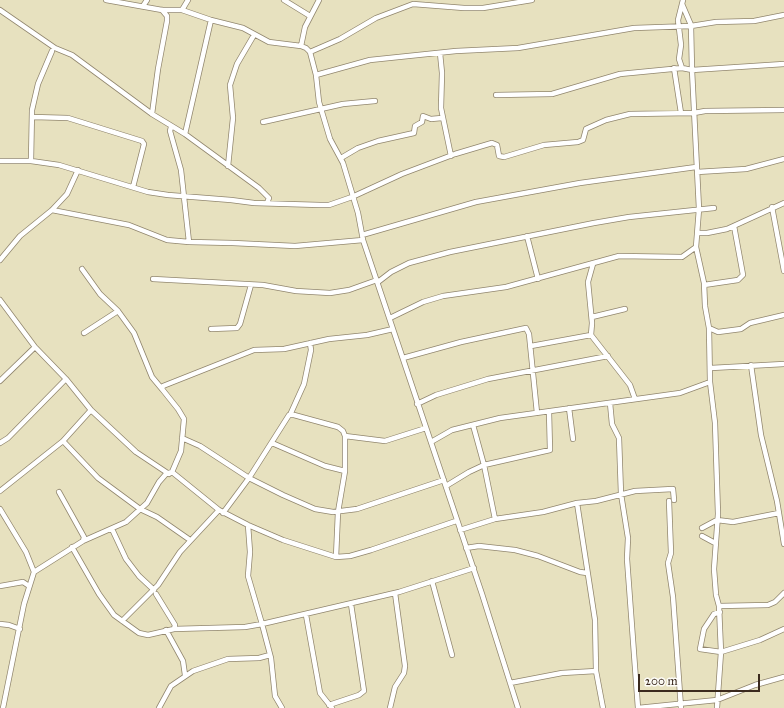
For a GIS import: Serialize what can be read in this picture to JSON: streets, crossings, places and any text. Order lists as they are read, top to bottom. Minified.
{"scale_bar":"200 m"}
